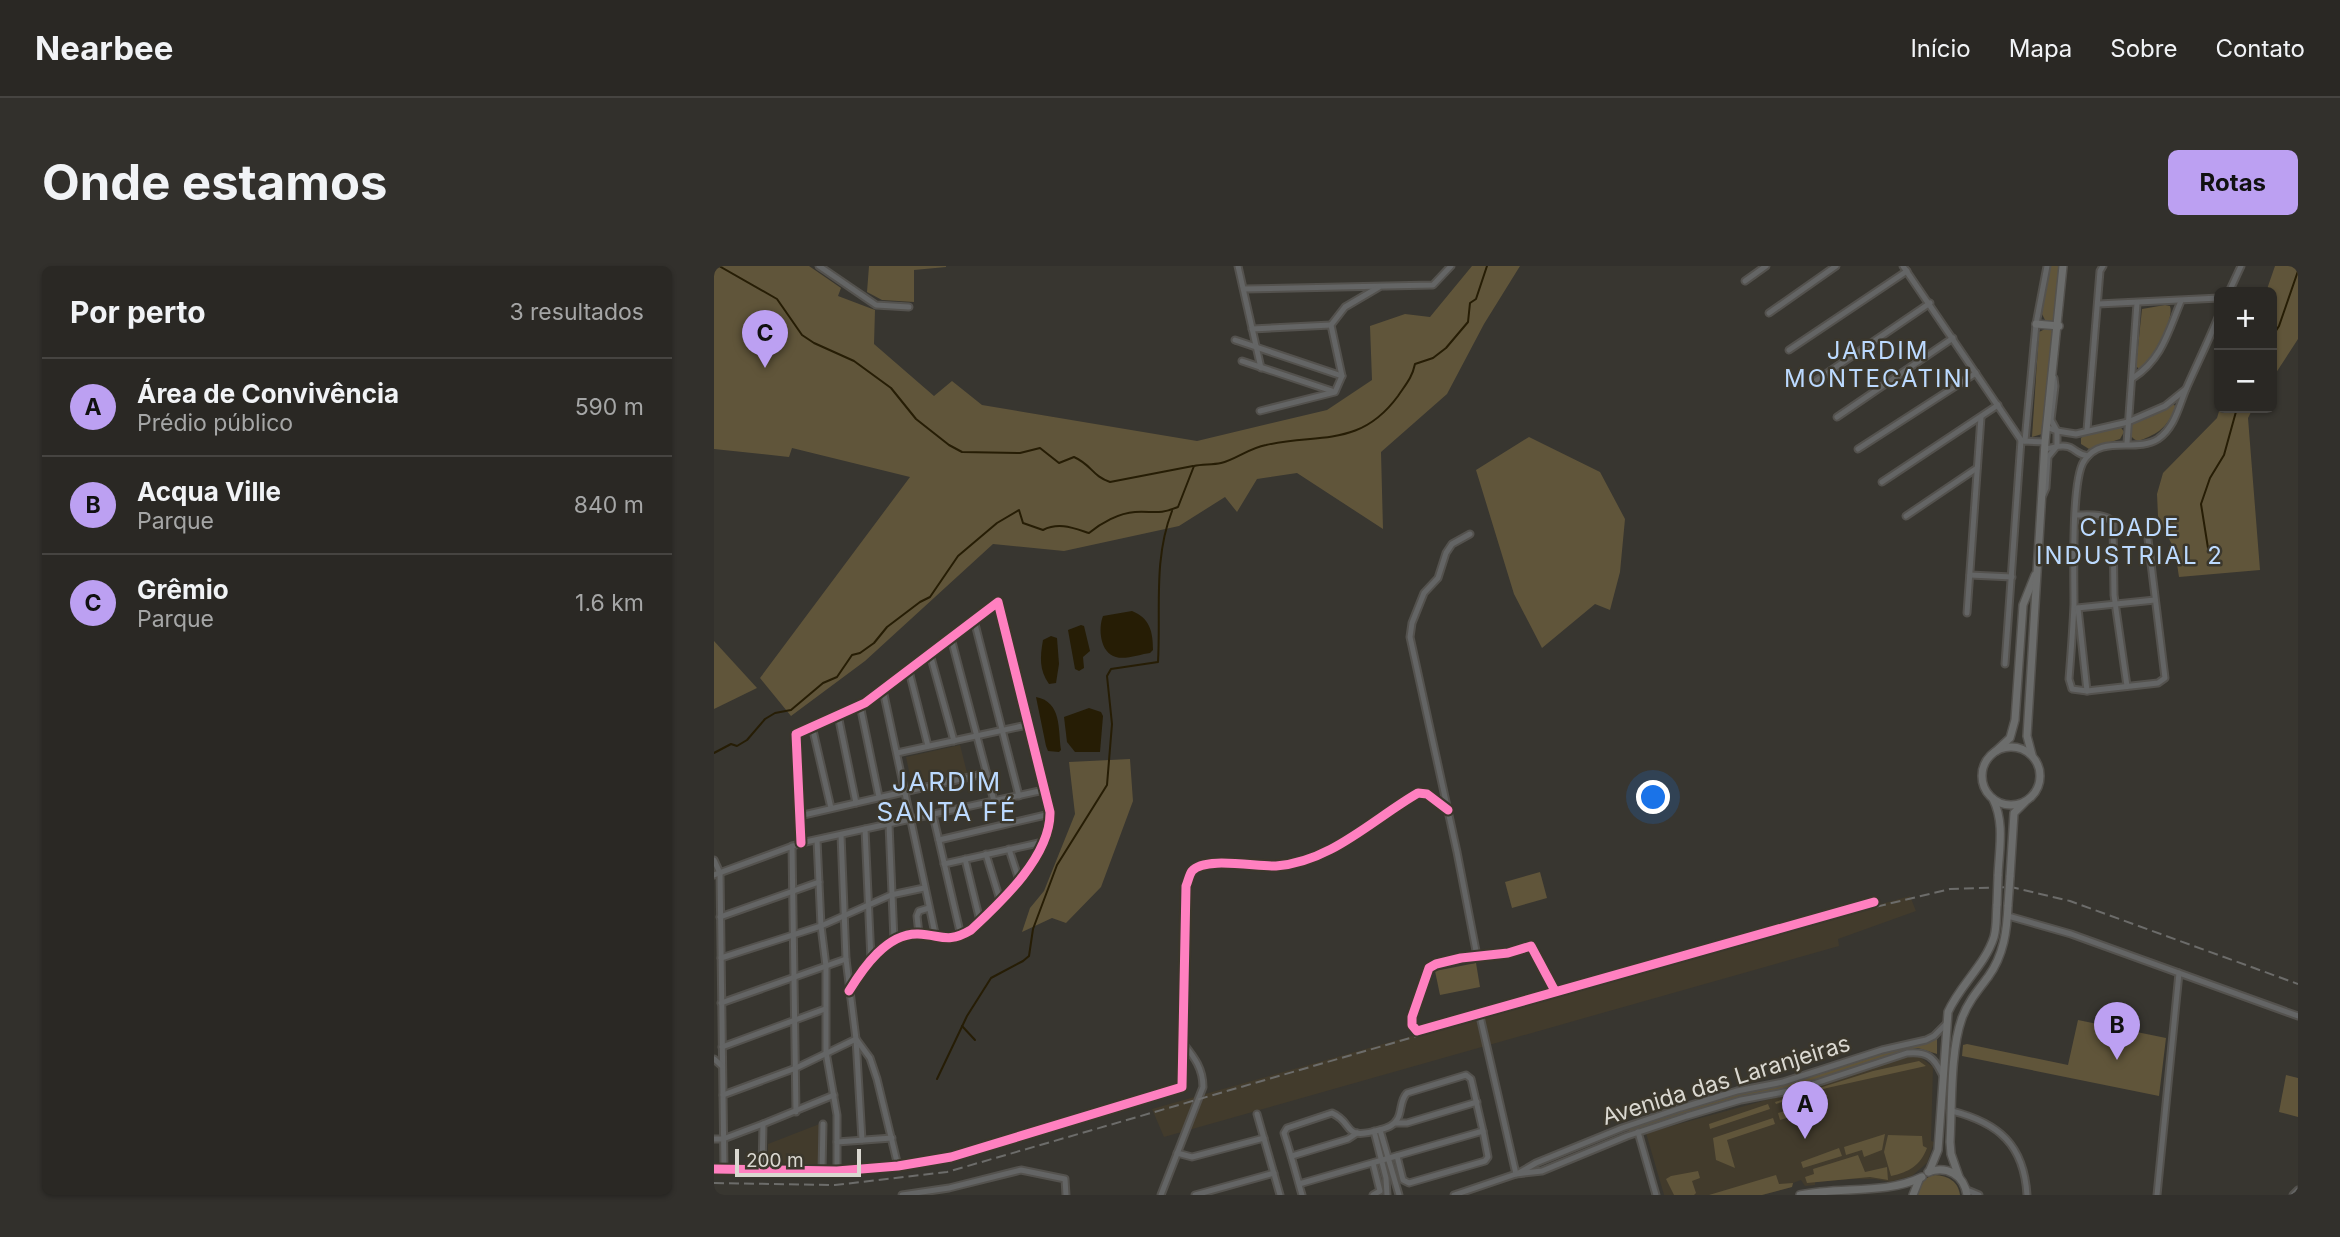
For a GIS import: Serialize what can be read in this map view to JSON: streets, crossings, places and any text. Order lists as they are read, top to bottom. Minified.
{"streets":{"street":["Avenida das Laranjeiras"]},"districts":["JARDIM MONTECATINI","CIDADE INDUSTRIAL 2","JARDIM SANTA FÉ"],"scale_bar":"200 m","page":{"header":"Nearbee","nav":["Início","Mapa","Sobre","Contato"],"buttons":"Rotas","title":"Onde estamos","heading":["Por perto","3 resultados"],"map_buttons":["+","−"],"pins":["C","B","A"],"list":[{"mark":"A","name":"Área de Convivência","note":"Prédio público","value":"590 m"},{"mark":"B","name":"Acqua Ville","note":"Parque","value":"840 m"},{"mark":"C","name":"Grêmio","note":"Parque","value":"1.6 km"}],"scale":"200 m"}}
